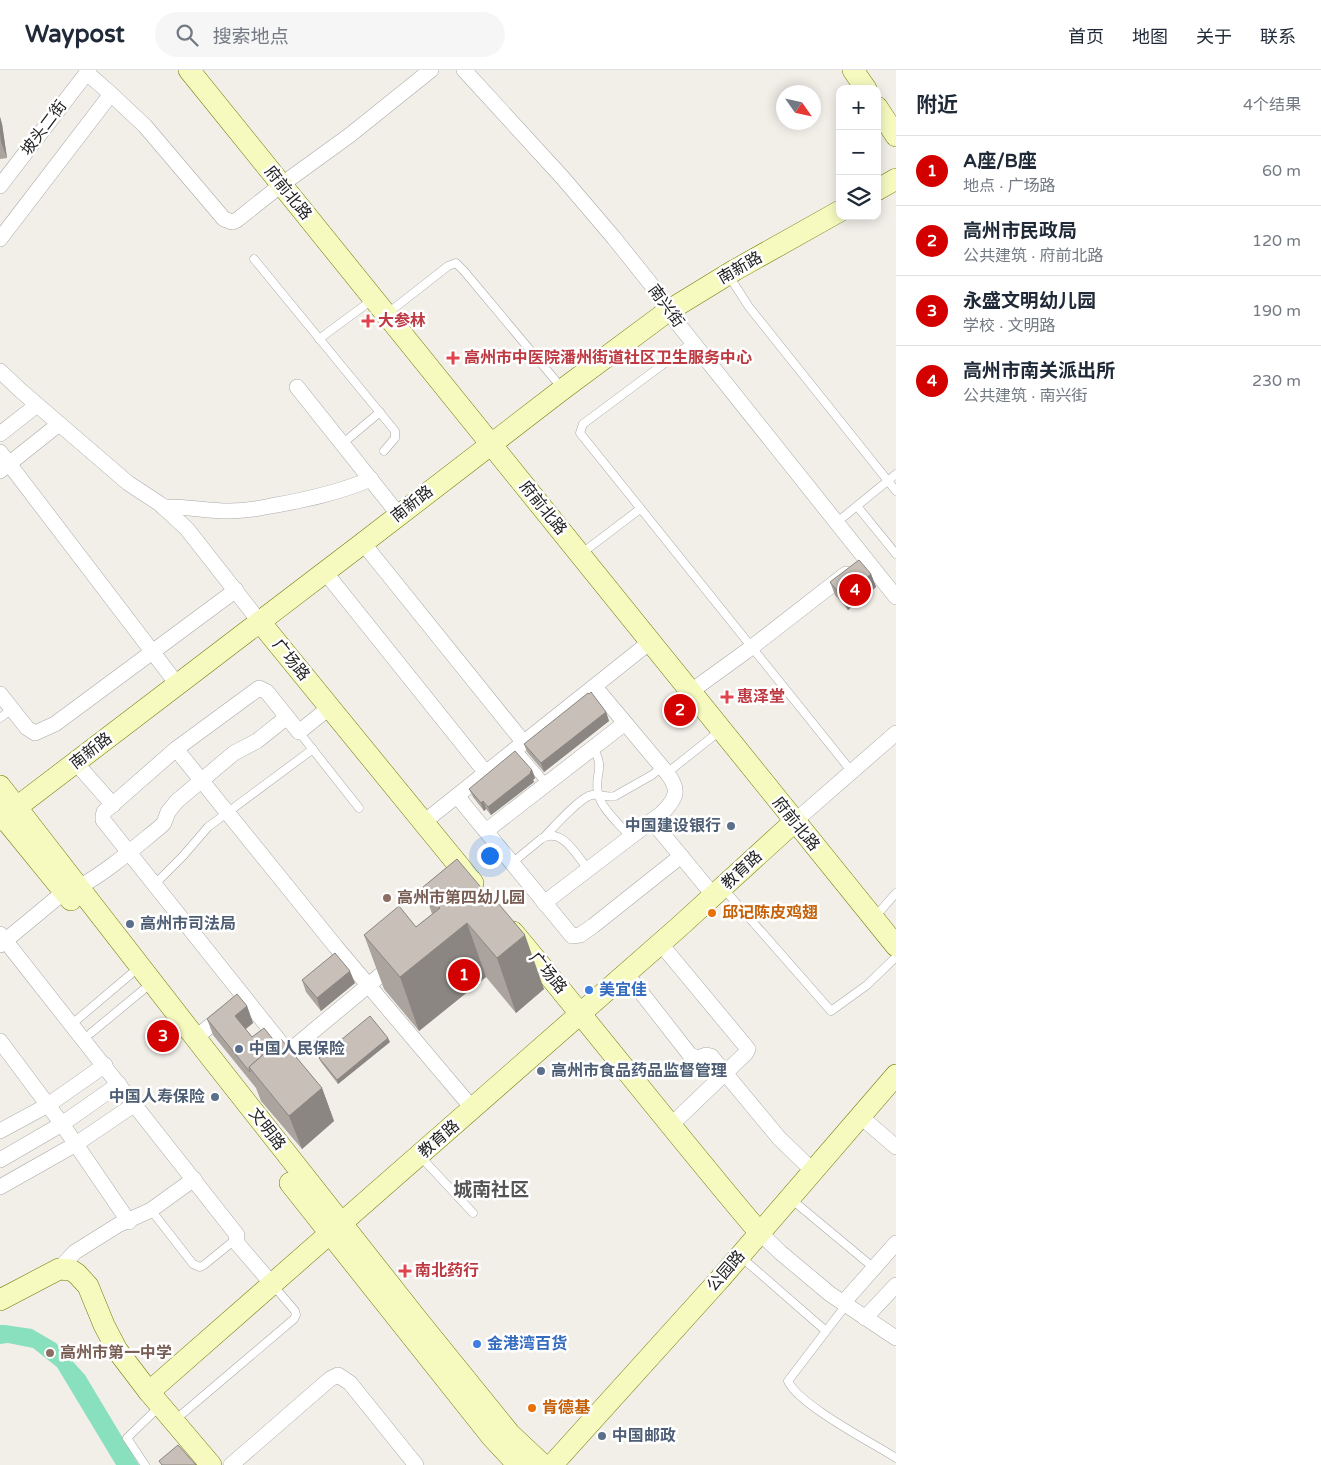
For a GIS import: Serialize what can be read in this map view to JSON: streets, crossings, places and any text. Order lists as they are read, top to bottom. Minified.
{"streets":{"street":["坡头二街","府前北路","南新路","南兴街","广场路","教育路","文明路","公园路"]},"crossings":[["府前北路","南新路"],["府前北路","教育路"],["南新路","南兴街"],["南新路","广场路"],["南新路","文明路"],["广场路","教育路"],["广场路","公园路"],["教育路","文明路"]],"districts":["城南社区"],"places":{"health":["大参林","高州市中医院潘州街道社区卫生服务中心","惠泽堂","南北药行"],"other":["中国建设银行","高州市第四幼儿园","邱记陈皮鸡翅","高州市司法局","美宜佳","中国人民保险","高州市食品药品监督管理","中国人寿保险","金港湾百货","高州市第一中学","肯德基","中国邮政"]},"north":"bottom right","page":{"header":"Waypost","search":"搜索地点","nav":["首页","地图","关于","联系"],"heading":["附近","4个结果"],"map_buttons":["+","−"],"list":[{"mark":"1","name":"A座/B座","note":"地点 · 广场路","value":"60 m"},{"mark":"2","name":"高州市民政局","note":"公共建筑 · 府前北路","value":"120 m"},{"mark":"3","name":"永盛文明幼儿园","note":"学校 · 文明路","value":"190 m"},{"mark":"4","name":"高州市南关派出所","note":"公共建筑 · 南兴街","value":"230 m"}],"pins":["4","2","1","3"]}}
